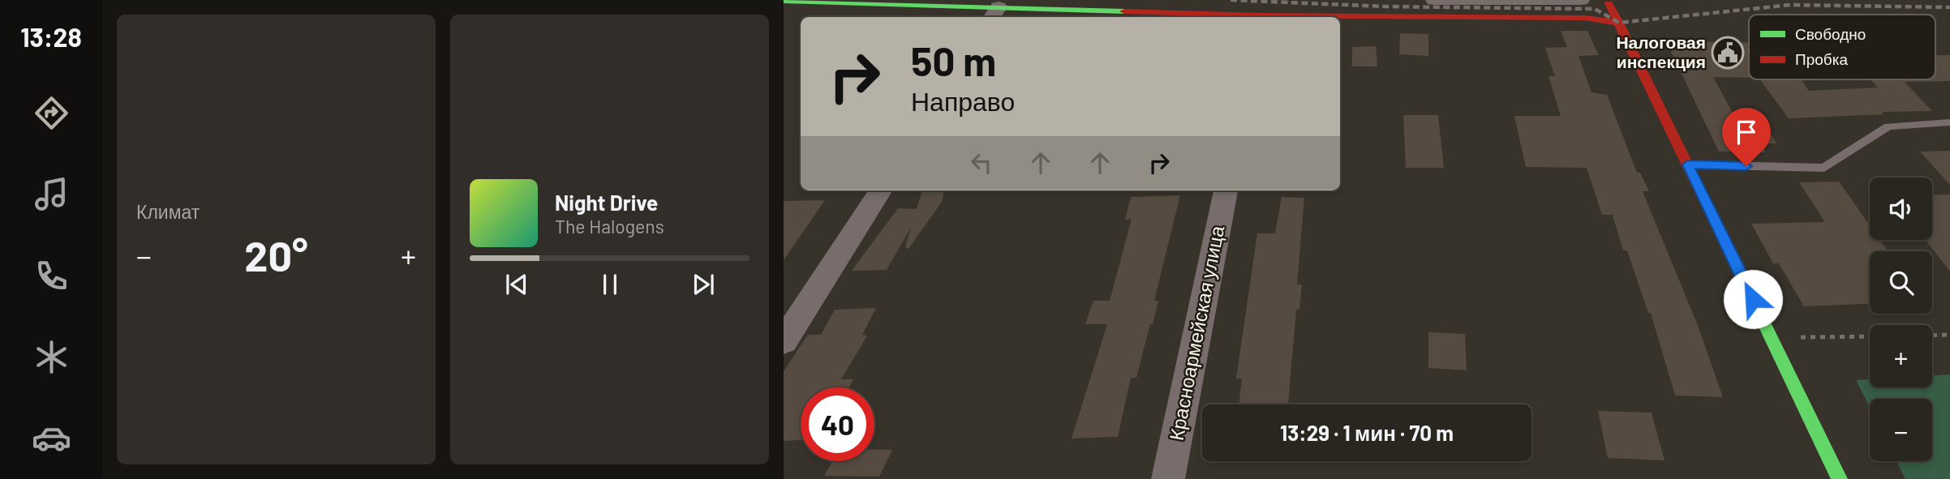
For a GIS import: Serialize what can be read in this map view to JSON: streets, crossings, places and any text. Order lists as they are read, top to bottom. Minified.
{"streets":{"street":["Красноармейская улица"]},"places":{"public building":["Налоговая инспекция"]},"legend":["Свободно","Пробка"],"page":{"tabs":"13:28","tile":"Климат","turn":["50 m","Направо"],"map_buttons":["+","−"],"song":["Night Drive","The Halogens"],"heat":["−","20°","+"],"limit":"40","trip":"13:29 · 1 мин · 70 m"}}
